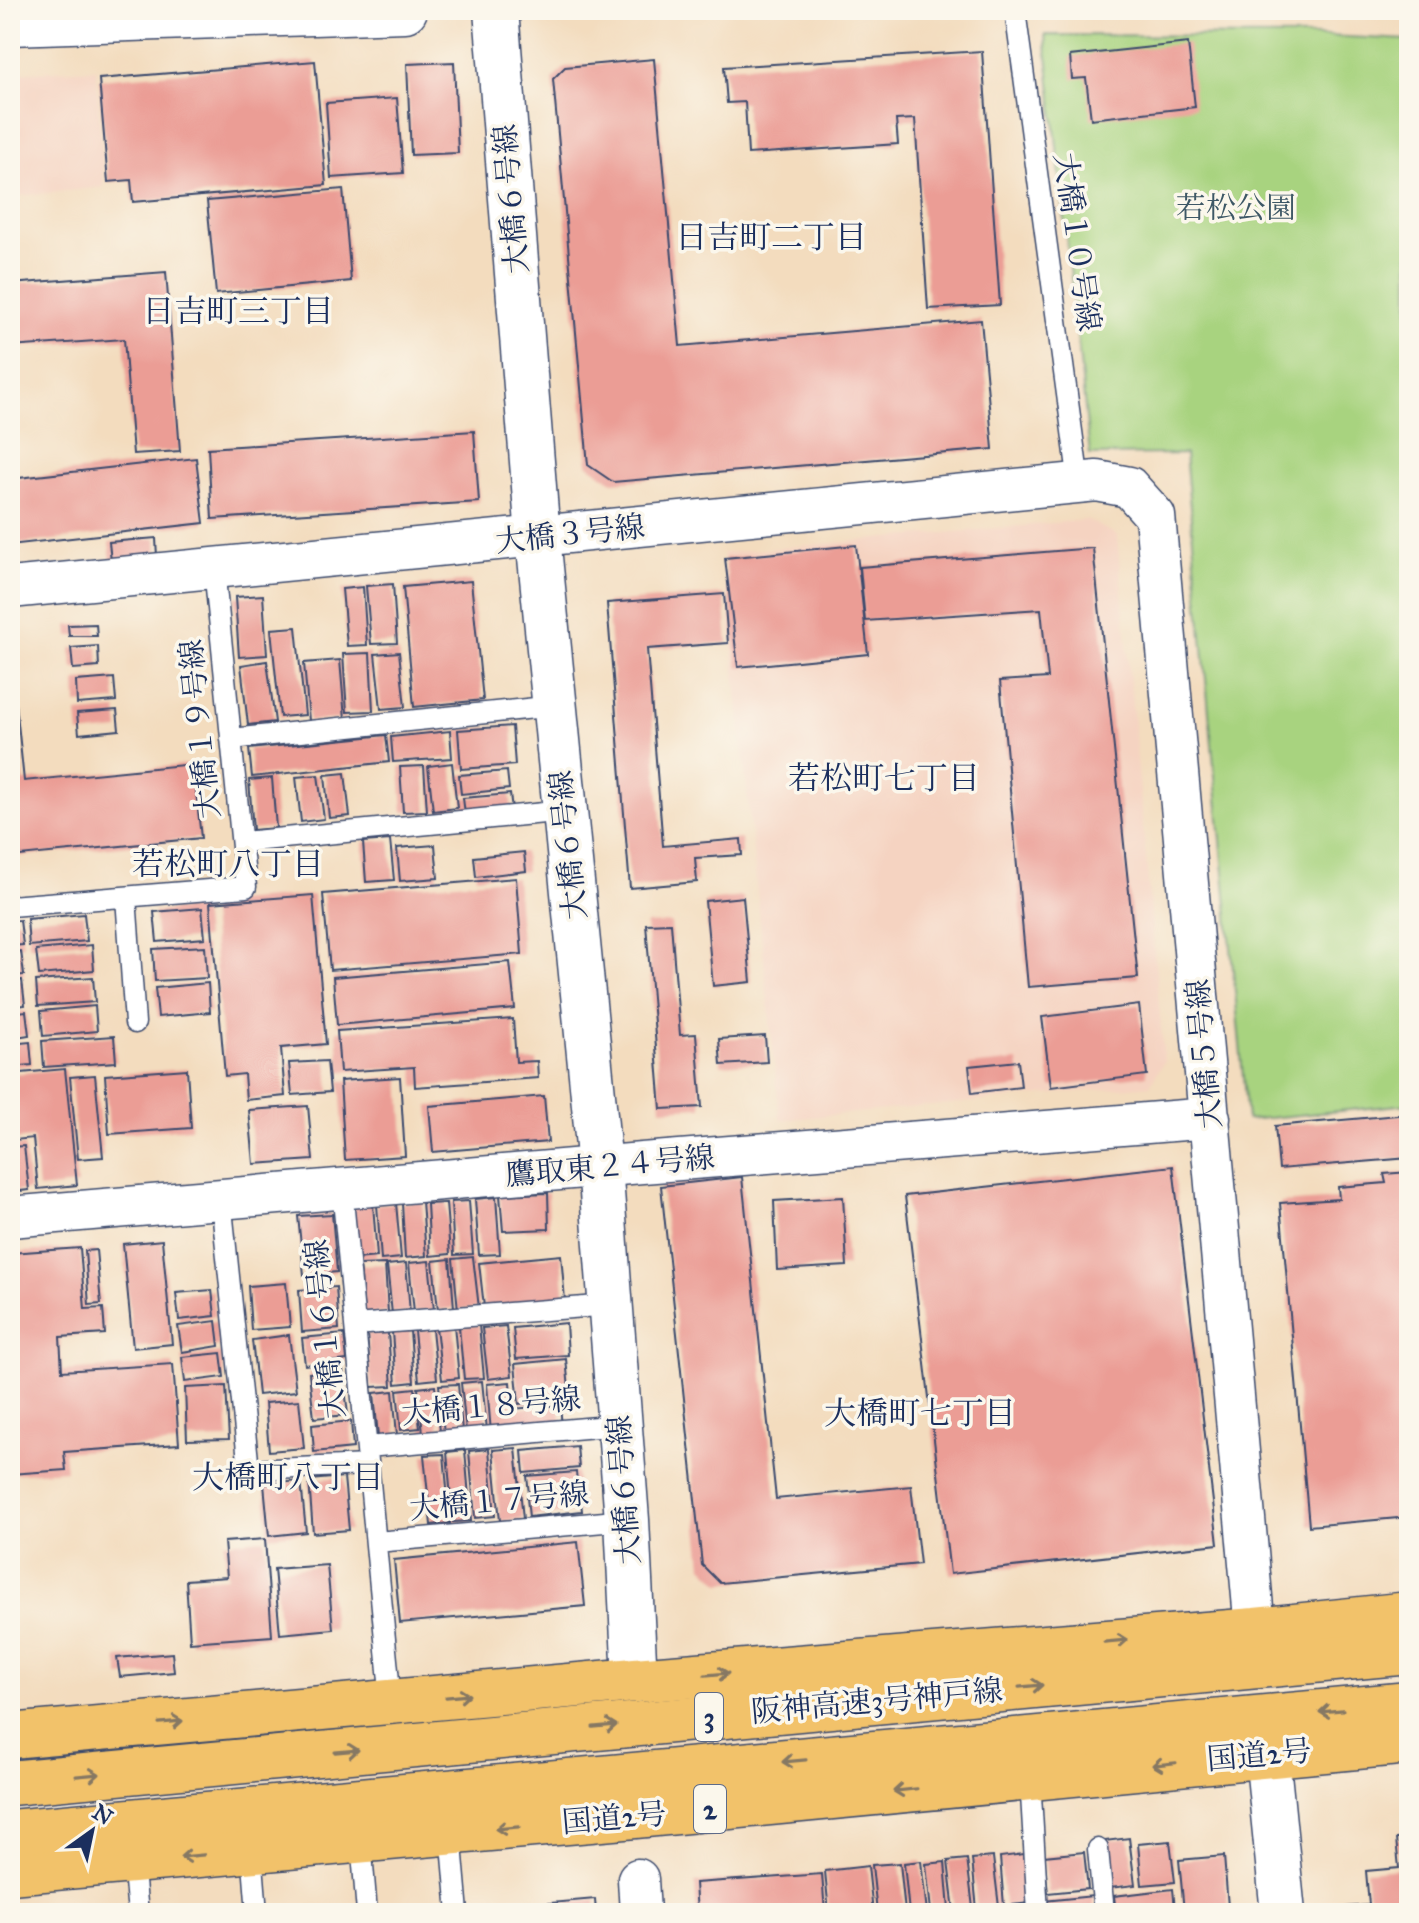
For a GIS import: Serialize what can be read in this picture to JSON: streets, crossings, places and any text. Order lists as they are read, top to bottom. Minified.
{"streets":{"highway":["阪神高速3号神戸線","3","国道2号","2"],"street":["大橋６号線","大橋３号線","大橋５号線","鷹取東２４号線"],"lane":["大橋１０号線","大橋１９号線","大橋１６号線","大橋１８号線","大橋１７号線"]},"crossings":[["大橋６号線","大橋３号線"],["大橋６号線","鷹取東２４号線"],["大橋６号線","大橋１８号線"],["大橋６号線","大橋１７号線"],["大橋１０号線","大橋３号線"],["大橋３号線","大橋１９号線"],["大橋３号線","大橋５号線"],["大橋５号線","鷹取東２４号線"],["鷹取東２４号線","大橋１６号線"],["鷹取東２４号線","大橋１８号線"],["大橋１６号線","大橋１８号線"],["大橋１６号線","大橋１７号線"]],"districts":["日吉町二丁目","日吉町三丁目","若松町七丁目","若松町八丁目","大橋町七丁目","大橋町八丁目"],"parks":["若松公園"],"north":"top right"}
